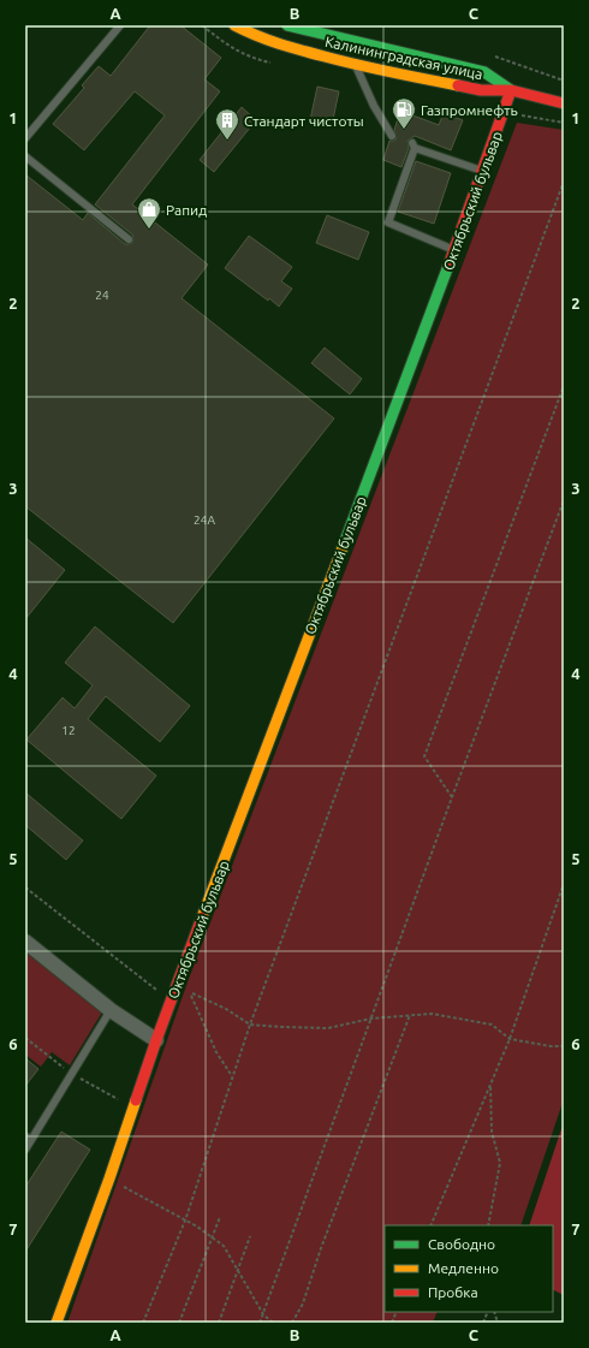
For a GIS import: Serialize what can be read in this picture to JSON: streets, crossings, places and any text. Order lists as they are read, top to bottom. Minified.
{"streets":{"street":["Калининградская улица","Октябрьский бульвар"]},"crossings":[["Калининградская улица","Октябрьский бульвар"]],"places":{"fuel station":["Газпромнефть"],"building":["Стандарт чистоты"],"shop":["Рапид"]},"house_numbers":["24","24А","12"],"legend":["Свободно","Медленно","Пробка"],"grid":{"columns":["A","B","C"],"rows":["1","2","3","4","5","6","7"]}}
